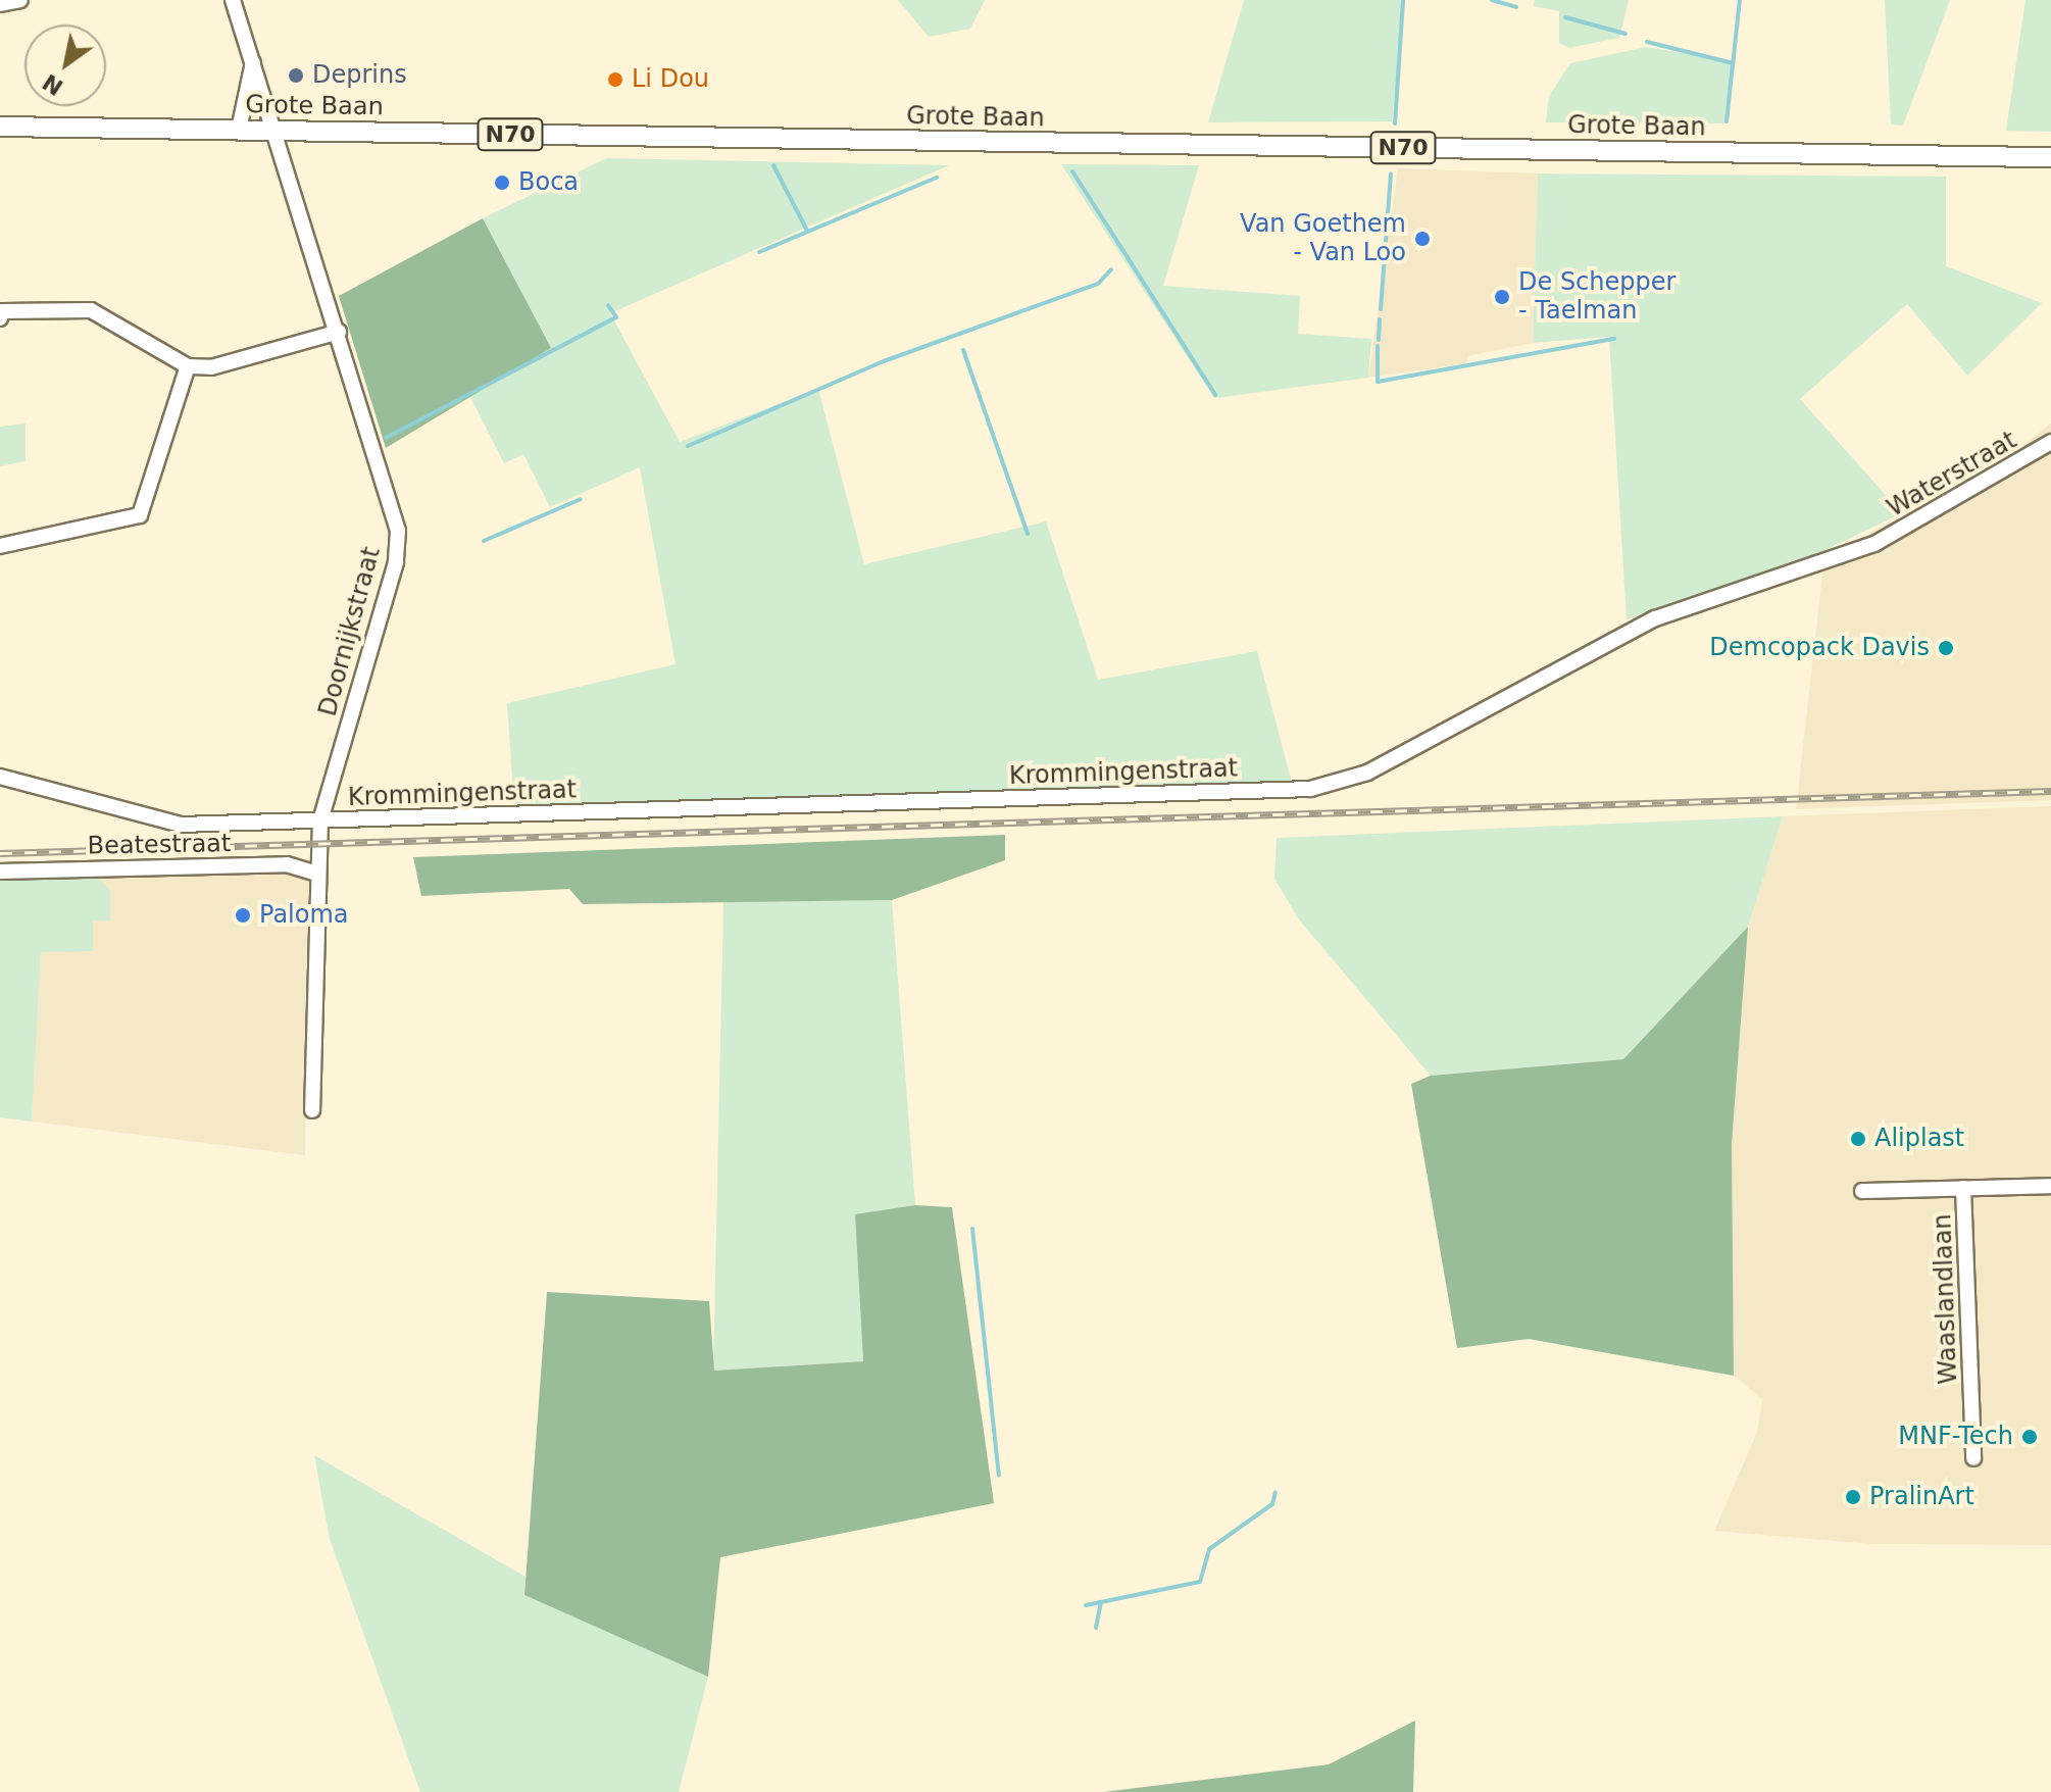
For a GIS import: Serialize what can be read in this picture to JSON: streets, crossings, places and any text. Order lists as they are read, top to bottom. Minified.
{"streets":{"main road":["Grote Baan","N70"],"street":["Waterstraat","Doornijkstraat","Krommingenstraat","Beatestraat","Waaslandlaan"]},"crossings":[["Grote Baan","Doornijkstraat"],["Waterstraat","Krommingenstraat"],["Doornijkstraat","Krommingenstraat"],["Doornijkstraat","Beatestraat"]],"places":["Deprins","Li Dou","Boca","Van Goethem - Van Loo","De Schepper - Taelman","Demcopack Davis","Paloma","Aliplast","MNF-Tech","PralinArt"],"north":"bottom left"}
